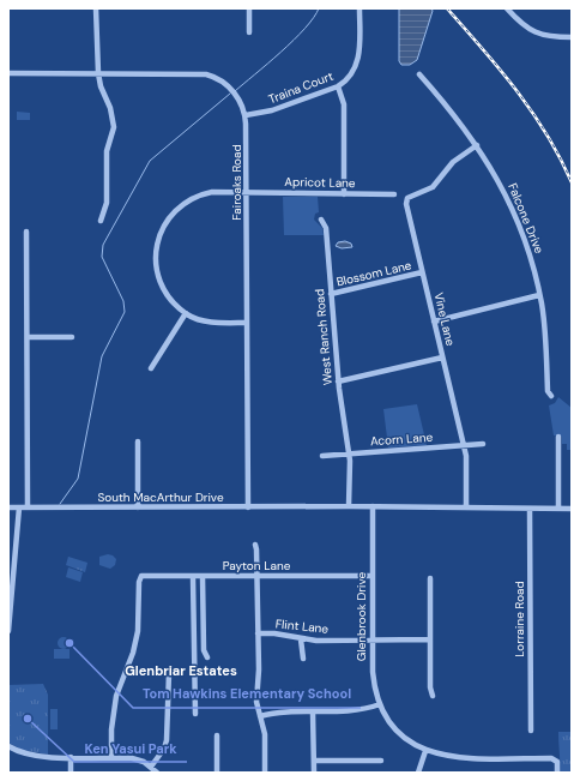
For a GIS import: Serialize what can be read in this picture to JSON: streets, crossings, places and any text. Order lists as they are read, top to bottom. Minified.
{"streets":{"street":["Traina Court","Fairoaks Road","Apricot Lane","Falcone Drive","Blossom Lane","Vine Lane","West Ranch Road","Acorn Lane","South MacArthur Drive","Payton Lane","Glenbrook Drive","Lorraine Road","Flint Lane"]},"crossings":[["Traina Court","Fairoaks Road"],["Fairoaks Road","Apricot Lane"],["Fairoaks Road","South MacArthur Drive"],["Falcone Drive","Vine Lane"],["Blossom Lane","Vine Lane"],["Blossom Lane","West Ranch Road"],["Vine Lane","Acorn Lane"],["West Ranch Road","Acorn Lane"],["West Ranch Road","South MacArthur Drive"],["Payton Lane","Glenbrook Drive"],["Glenbrook Drive","Flint Lane"]],"districts":["Glenbriar Estates"],"places":["Tom Hawkins Elementary School","Ken Yasui Park"]}
